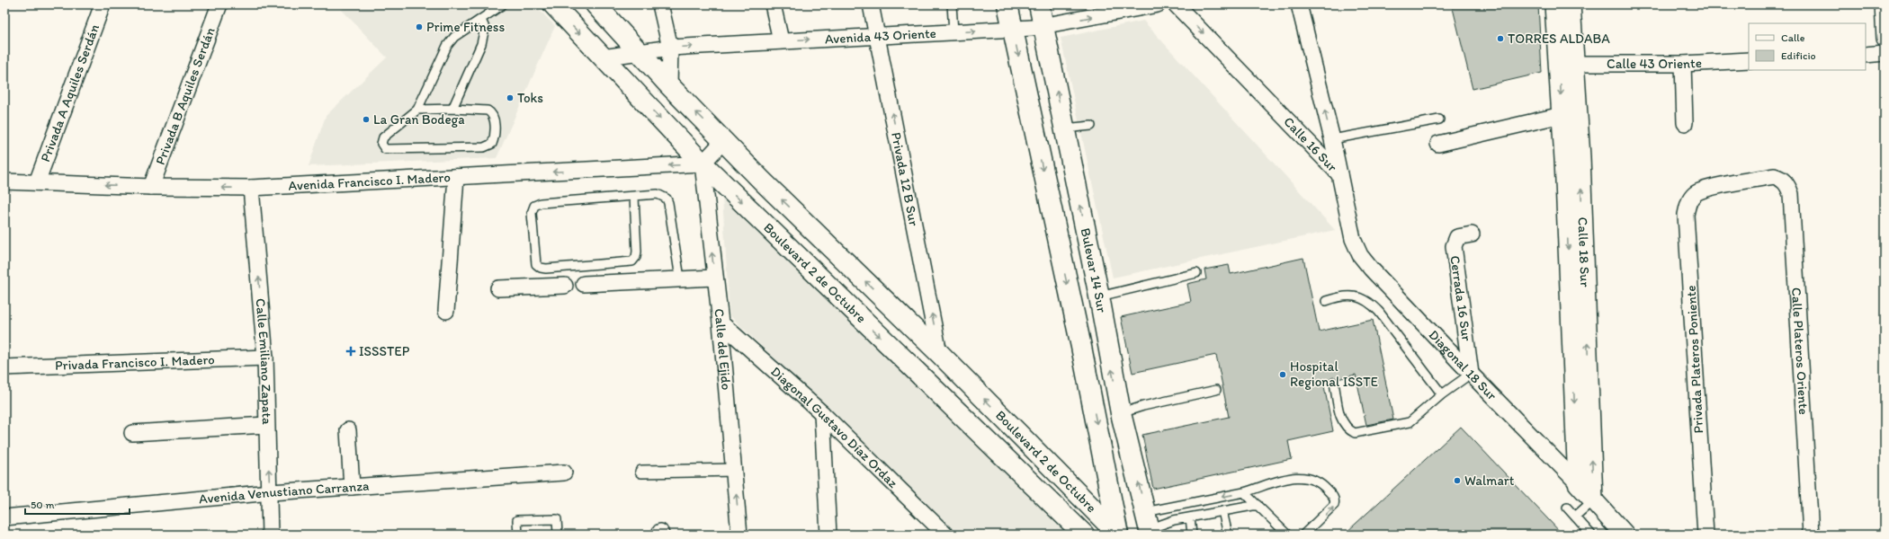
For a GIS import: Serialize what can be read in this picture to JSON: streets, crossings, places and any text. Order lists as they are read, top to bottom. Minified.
{"streets":{"main road":["Bulevar 14 Sur","Boulevard 2 de Octubre"],"street":["Avenida 43 Oriente","Calle 43 Oriente","Privada A Aquiles Serdán","Privada B Aquiles Serdán","Calle 16 Sur","Privada 12 B Sur","Avenida Francisco I. Madero","Calle 18 Sur","Cerrada 16 Sur","Calle del Ejido","Calle Plateros Oriente","Privada Plateros Poniente","Calle Emiliano Zapata","Privada Francisco I. Madero","Diagonal 18 Sur","Diagonal Gustavo Díaz Ordaz","Avenida Venustiano Carranza"]},"crossings":[["Avenida 43 Oriente","Privada 12 B Sur"],["Avenida 43 Oriente","Bulevar 14 Sur"],["Avenida 43 Oriente","Boulevard 2 de Octubre"],["Calle 43 Oriente","Calle 18 Sur"],["Privada A Aquiles Serdán","Avenida Francisco I. Madero"],["Privada B Aquiles Serdán","Avenida Francisco I. Madero"],["Calle 16 Sur","Diagonal 18 Sur"],["Privada 12 B Sur","Boulevard 2 de Octubre"],["Avenida Francisco I. Madero","Boulevard 2 de Octubre"],["Avenida Francisco I. Madero","Calle del Ejido"],["Avenida Francisco I. Madero","Calle Emiliano Zapata"],["Calle 18 Sur","Diagonal 18 Sur"],["Bulevar 14 Sur","Boulevard 2 de Octubre"],["Boulevard 2 de Octubre","Calle del Ejido"],["Cerrada 16 Sur","Diagonal 18 Sur"],["Calle del Ejido","Diagonal Gustavo Díaz Ordaz"],["Calle Plateros Oriente","Privada Plateros Poniente"],["Calle Emiliano Zapata","Privada Francisco I. Madero"],["Calle Emiliano Zapata","Avenida Venustiano Carranza"]],"one_way":["Avenida 43 Oriente","Privada 12 B Sur","Calle Emiliano Zapata"],"places":{"other":["Prime Fitness","TORRES ALDABA","Toks","La Gran Bodega","Hospital Regional ISSTE","Walmart"],"health":["ISSSTEP"]},"legend":["Calle","Edificio"],"scale_bar":"50 m"}
